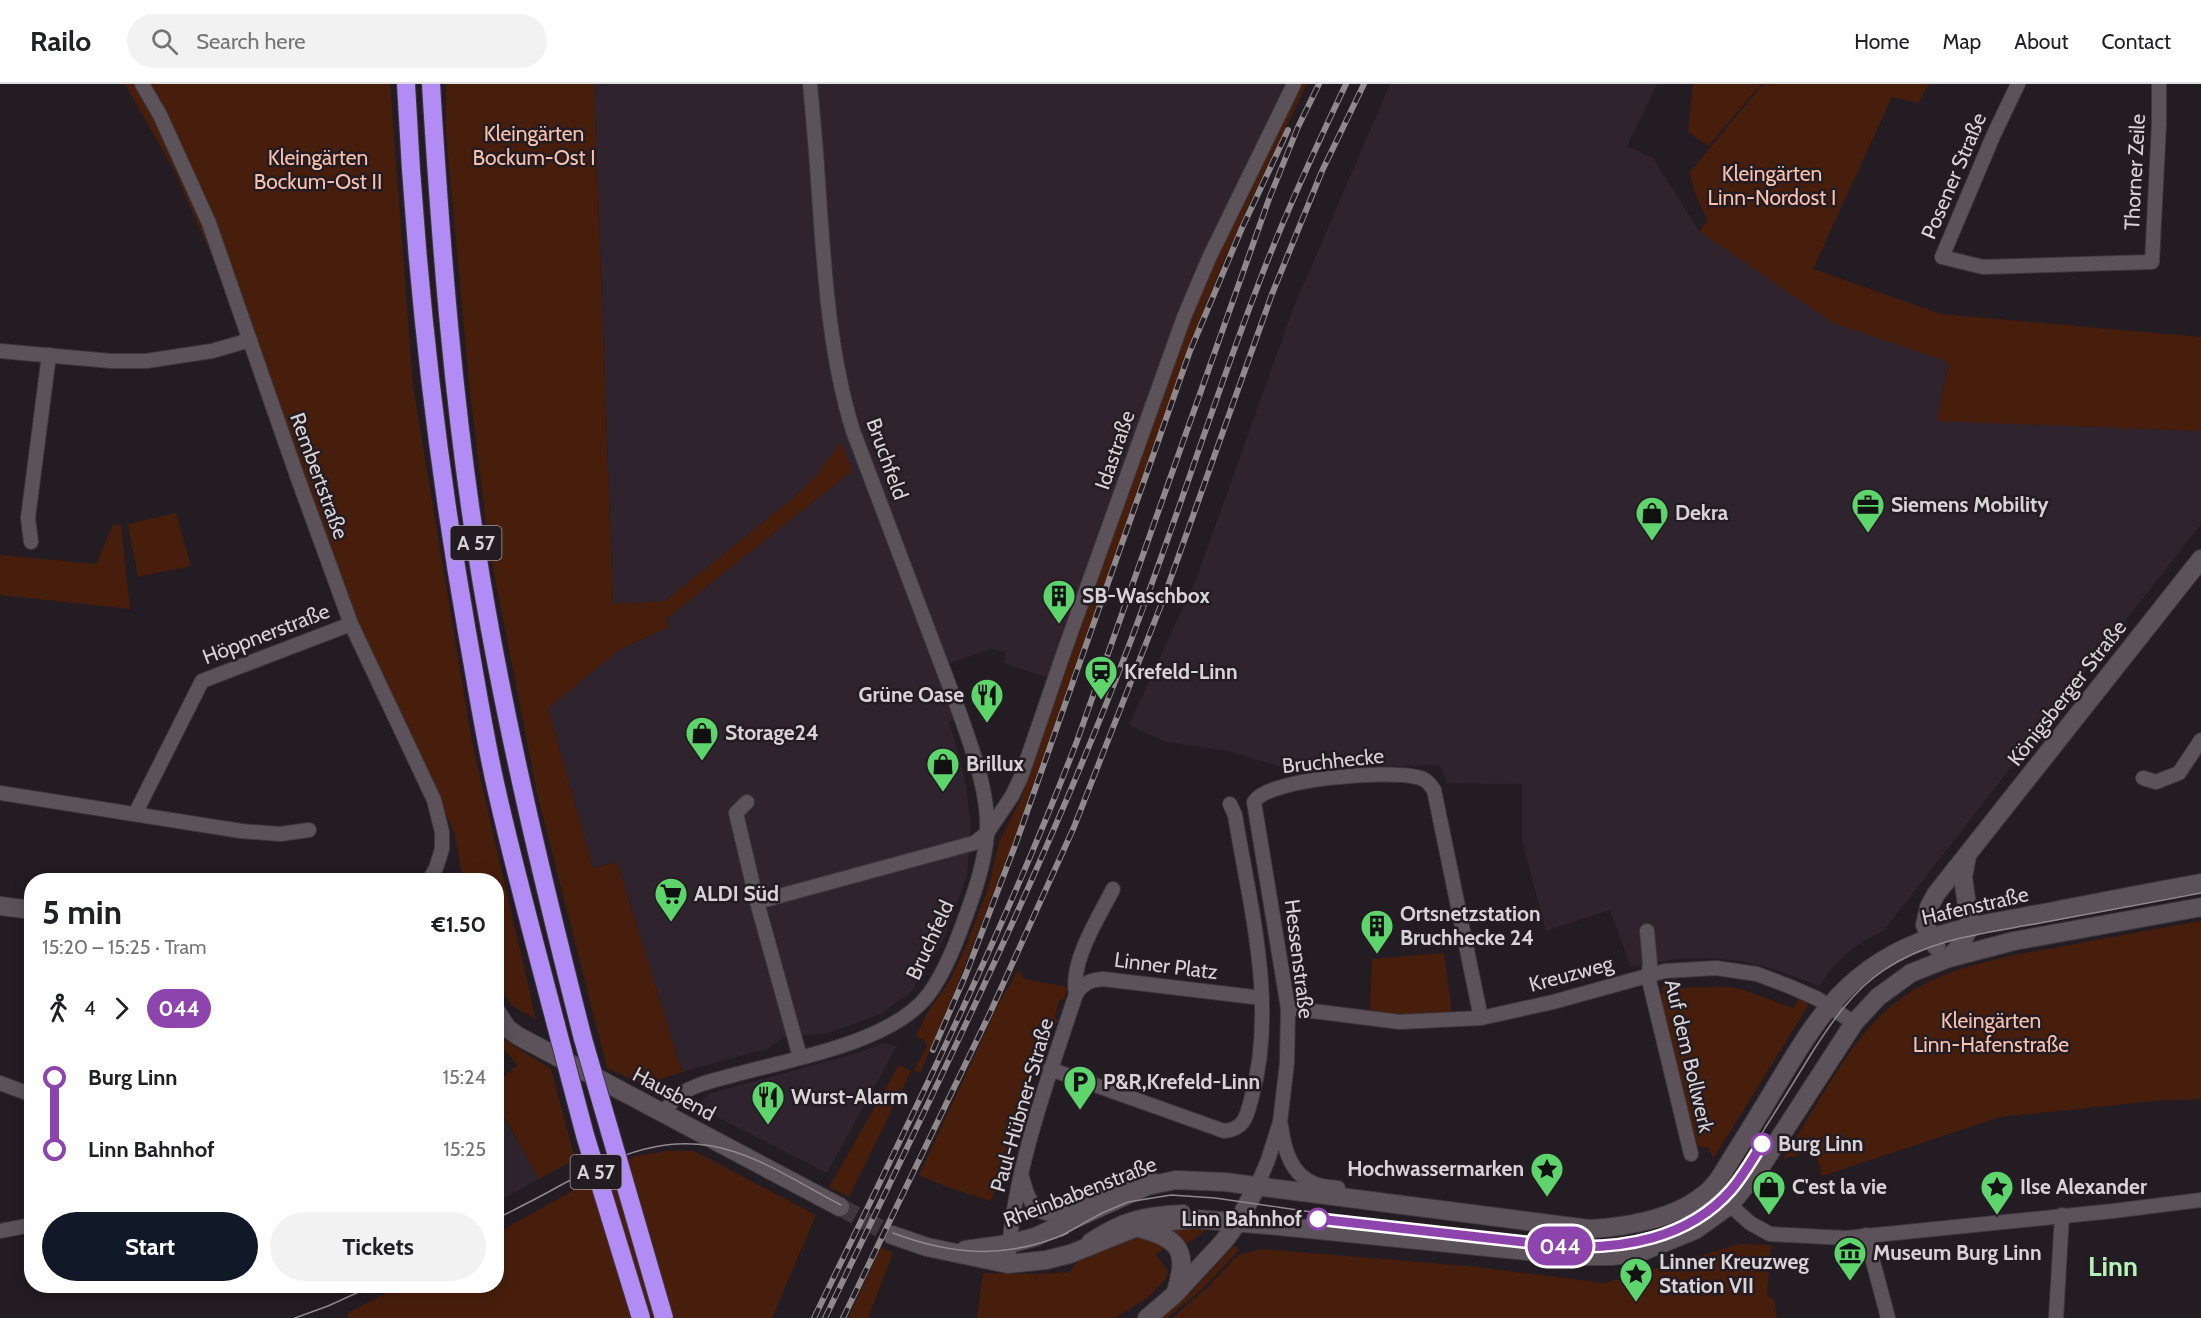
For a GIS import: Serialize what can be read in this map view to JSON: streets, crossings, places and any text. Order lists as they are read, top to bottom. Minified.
{"streets":{"highway":["A 57"],"main road":["Königsberger Straße","Hafenstraße","Hausbend","Rheinbabenstraße"],"street":["Thorner Zeile","Posener Straße","Idastraße","Bruchfeld","Rembertstraße","Höppnerstraße","Bruchhecke","Hessenstraße","Linner Platz","Kreuzweg","Auf dem Bollwerk","Paul-Hübner-Straße"]},"crossings":[["Thorner Zeile","Posener Straße"],["Idastraße","Bruchfeld"],["Bruchfeld","Hausbend"],["Rembertstraße","Höppnerstraße"],["Königsberger Straße","Hafenstraße"],["Bruchhecke","Hessenstraße"],["Bruchhecke","Kreuzweg"],["Hafenstraße","Kreuzweg"],["Hafenstraße","Rheinbabenstraße"],["Hessenstraße","Kreuzweg"],["Hessenstraße","Rheinbabenstraße"],["Linner Platz","Paul-Hübner-Straße"],["Kreuzweg","Auf dem Bollwerk"],["Paul-Hübner-Straße","Rheinbabenstraße"]],"districts":["Linn"],"parks":["Kleingärten Bockum-Ost I","Kleingärten Bockum-Ost II","Kleingärten Linn-Nordost I","Kleingärten Linn-Hafenstraße"],"places":{"office":["Siemens Mobility"],"shop":["Dekra","Storage24","Brillux","C'est la vie"],"building":["SB-Waschbox","Ortsnetzstation Bruchhecke 24"],"station":["Krefeld-Linn"],"restaurant":["Grüne Oase","Wurst-Alarm"],"supermarket":["ALDI Süd"],"parking":["P&R,Krefeld-Linn"],"other":["Burg Linn","Linn Bahnhof"],"place":["Hochwassermarken","Ilse Alexander","Linner Kreuzweg Station VII"],"museum":["Museum Burg Linn"]},"lines":["tram line 044"],"page":{"header":"Railo","search":"Search here","nav":["Home","Map","About","Contact"],"on_map":"044","heading":["5 min","15:20 – 15:25 · Tram","€1.50"],"legs":["4","044"],"list":[{"name":"Burg Linn","value":"15:24"},{"name":"Linn Bahnhof","value":"15:25"}],"buttons":["Start","Tickets"]}}
